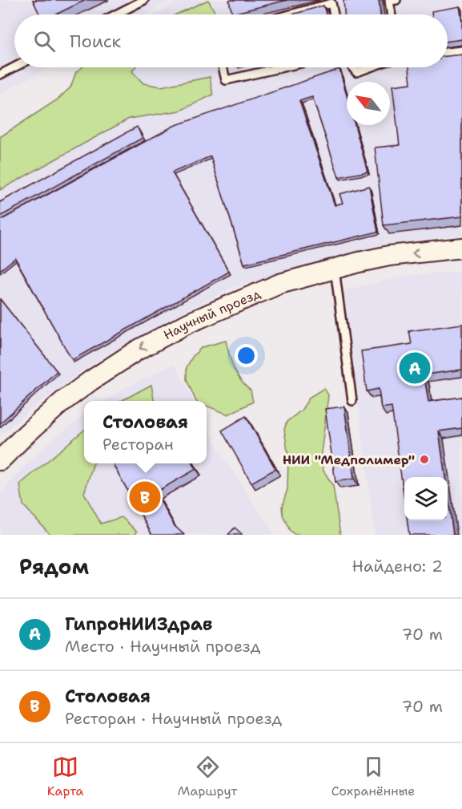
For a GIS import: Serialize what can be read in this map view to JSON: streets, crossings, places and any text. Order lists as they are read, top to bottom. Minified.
{"streets":{"street":["Научный проезд"]},"one_way":["Научный проезд"],"places":["НИИ \"Медполимер\""],"north":"top left","page":{"search":"Поиск","pins":["A","B"],"popup":["Столовая","Ресторан"],"heading":["Рядом","Найдено: 2"],"list":[{"mark":"A","name":"ГипроНИИЗдрав","note":"Место · Научный проезд","value":"70 m"},{"mark":"B","name":"Столовая","note":"Ресторан · Научный проезд","value":"70 m"}],"nav":["Карта","Маршрут","Сохранённые"]}}
